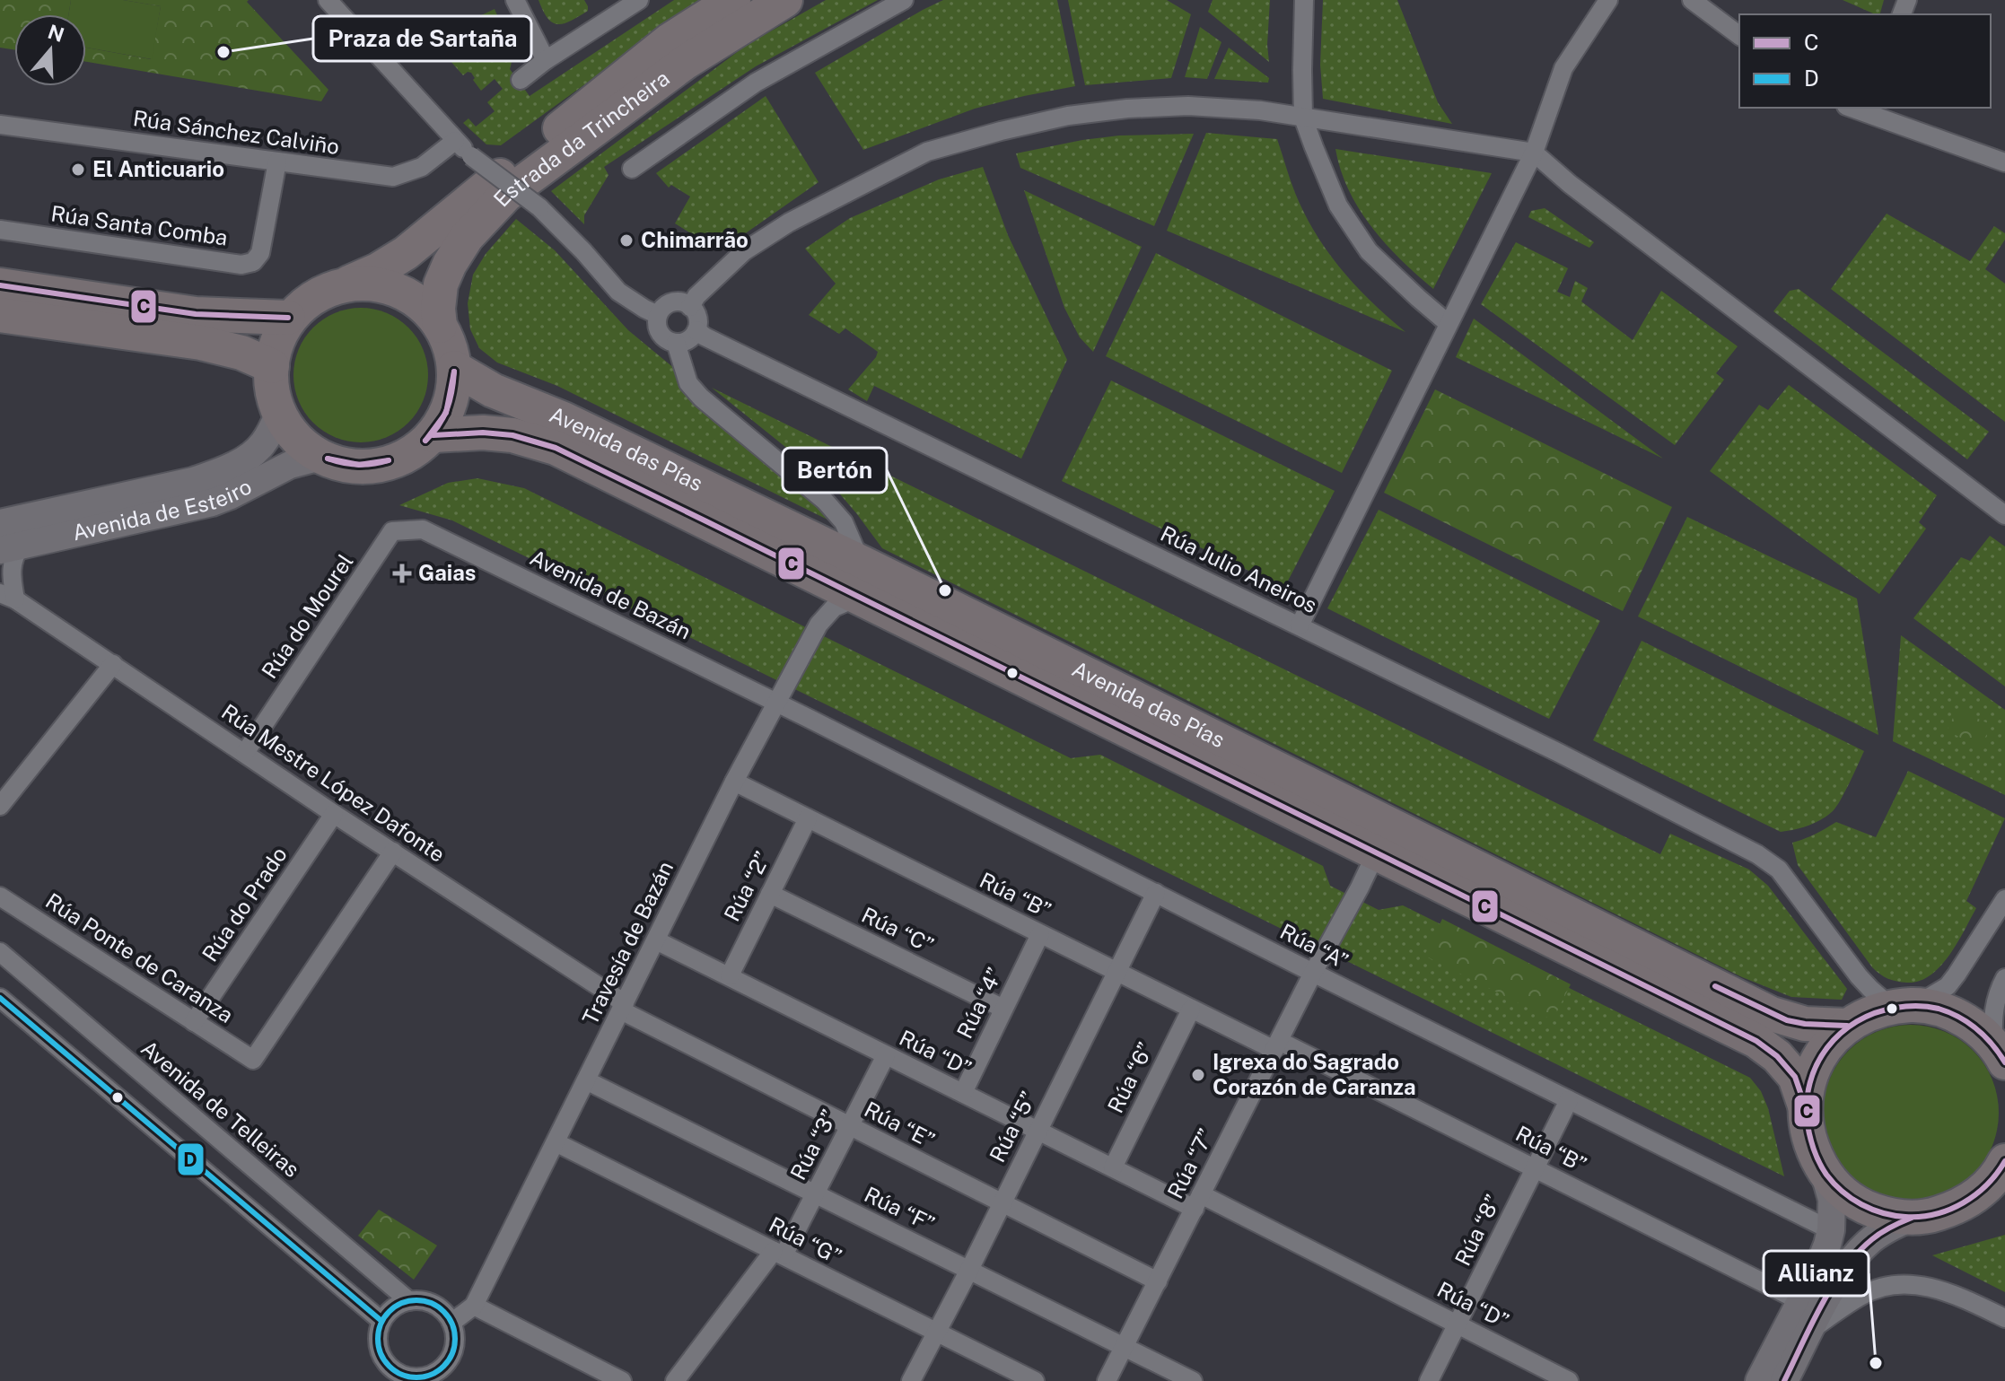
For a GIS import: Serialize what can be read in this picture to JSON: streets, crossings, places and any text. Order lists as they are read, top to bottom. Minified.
{"streets":{"highway":["Estrada da Trincheira","Avenida das Pías"],"main road":["Avenida de Esteiro"],"street":["Rúa Sánchez Calviño","Rúa Santa Comba","Rúa Julio Aneiros","Avenida de Bazán","Rúa do Mourel","Rúa Mestre López Dafonte","Rúa “2”","Rúa “B”","Rúa do Prado","Rúa “C”","Travesía de Bazán","Rúa “A”","Rúa Ponte de Caranza","Rúa “4”","Rúa “D”","Rúa “6”","Avenida de Telleiras","Rúa “E”","Rúa “5”","Rúa “3”","Rúa “7”","Rúa “F”","Rúa “8”","Rúa “G”"]},"crossings":[["Rúa Sánchez Calviño","Rúa Santa Comba"],["Estrada da Trincheira","Avenida das Pías"],["Estrada da Trincheira","Avenida de Esteiro"],["Avenida das Pías","Avenida de Esteiro"],["Avenida das Pías","Travesía de Bazán"],["Avenida das Pías","Rúa “7”"],["Avenida de Bazán","Rúa do Mourel"],["Avenida de Bazán","Travesía de Bazán"],["Avenida de Bazán","Rúa “A”"],["Rúa do Mourel","Rúa Mestre López Dafonte"],["Rúa Mestre López Dafonte","Rúa do Prado"],["Rúa Mestre López Dafonte","Travesía de Bazán"],["Rúa Mestre López Dafonte","Rúa Ponte de Caranza"],["Rúa Mestre López Dafonte","Rúa “E”"],["Rúa “2”","Rúa “B”"],["Rúa “2”","Rúa “C”"],["Rúa “2”","Rúa “D”"],["Rúa “B”","Travesía de Bazán"],["Rúa “B”","Rúa “4”"],["Rúa “B”","Rúa “6”"],["Rúa “B”","Rúa “5”"],["Rúa “B”","Rúa “7”"],["Rúa “B”","Rúa “8”"],["Rúa do Prado","Rúa Ponte de Caranza"],["Rúa “C”","Rúa “4”"],["Travesía de Bazán","Rúa “A”"],["Travesía de Bazán","Rúa “D”"],["Travesía de Bazán","Avenida de Telleiras"],["Travesía de Bazán","Rúa “E”"],["Travesía de Bazán","Rúa “F”"],["Travesía de Bazán","Rúa “G”"],["Rúa “A”","Rúa “5”"],["Rúa “A”","Rúa “7”"],["Rúa “A”","Rúa “8”"],["Rúa “4”","Rúa “D”"],["Rúa “D”","Rúa “6”"],["Rúa “D”","Rúa “5”"],["Rúa “D”","Rúa “3”"],["Rúa “D”","Rúa “7”"],["Rúa “D”","Rúa “8”"],["Rúa “E”","Rúa “5”"],["Rúa “E”","Rúa “3”"],["Rúa “E”","Rúa “7”"],["Rúa “5”","Rúa “F”"],["Rúa “5”","Rúa “G”"],["Rúa “3”","Rúa “F”"],["Rúa “3”","Rúa “G”"],["Rúa “7”","Rúa “F”"]],"places":{"other":["Praza de Sartaña","El Anticuario","Chimarrão","Bertón","Igrexa do Sagrado Corazón de Caranza","Allianz"],"health":["Gaias"]},"lines":["transit line C","transit line D"],"legend":["C","D"],"north":"top"}
